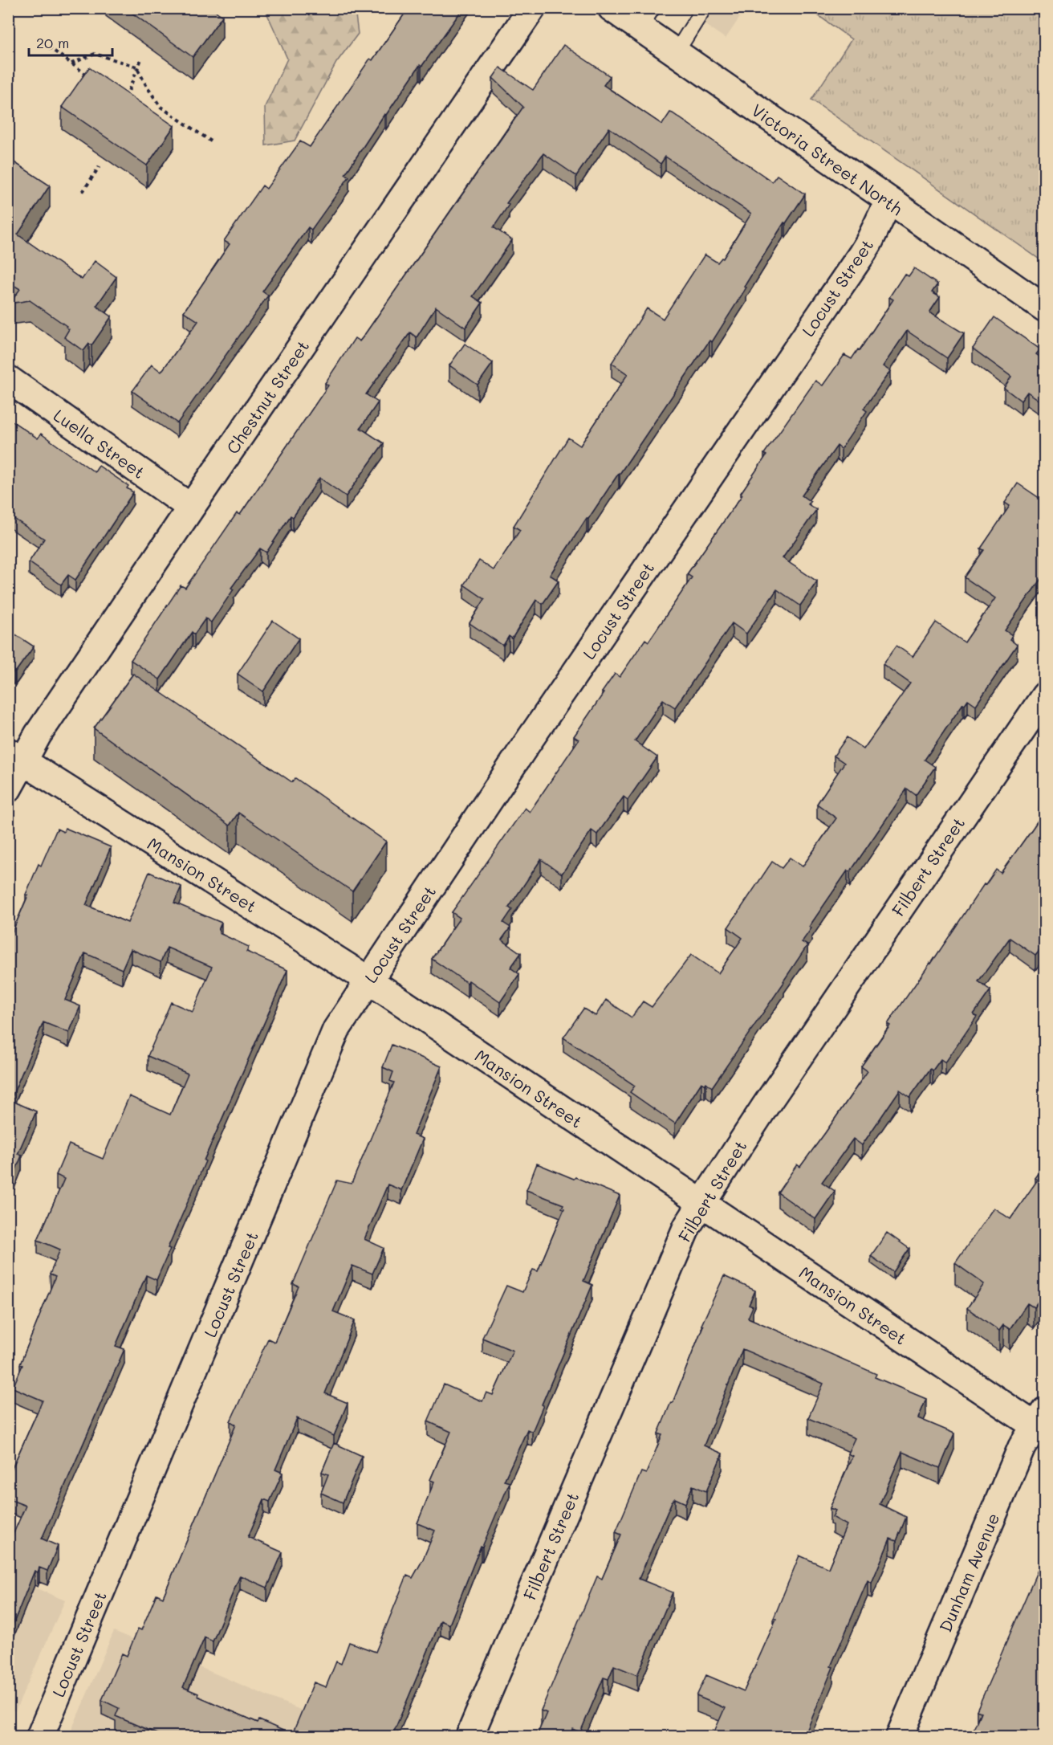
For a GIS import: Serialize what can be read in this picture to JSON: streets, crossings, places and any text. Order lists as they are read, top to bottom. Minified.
{"streets":{"street":["Victoria Street North","Locust Street","Chestnut Street","Luella Street","Filbert Street","Mansion Street","Dunham Avenue"]},"crossings":[["Victoria Street North","Locust Street"],["Locust Street","Mansion Street"],["Chestnut Street","Luella Street"],["Chestnut Street","Mansion Street"],["Filbert Street","Mansion Street"],["Mansion Street","Dunham Avenue"]],"scale_bar":"20 m"}
